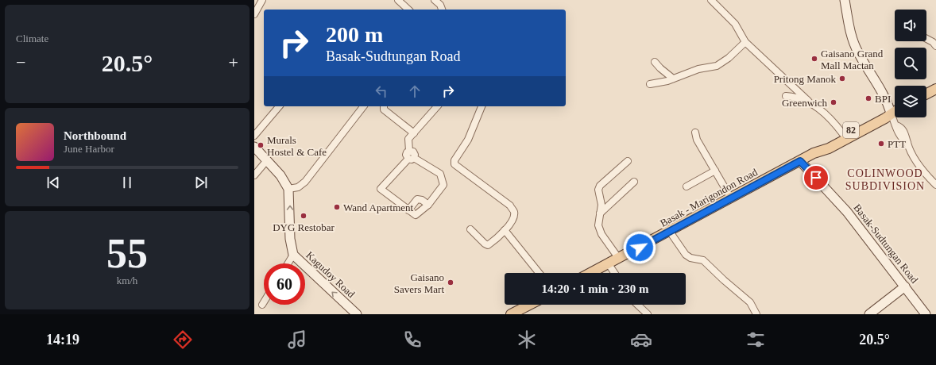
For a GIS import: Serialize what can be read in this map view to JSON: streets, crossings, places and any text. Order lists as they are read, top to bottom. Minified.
{"streets":{"main road":["82","Basak - Marigondon Road"],"street":["Basak-Sudtungan Road","Kagudoy Road"]},"crossings":[["Basak - Marigondon Road","Basak-Sudtungan Road"]],"one_way":["Kagudoy Road"],"districts":["COLINWOOD SUBDIVISION"],"places":["Gaisano Grand Mall Mactan","Pritong Manok","BPI","Greenwich","PTT","Murals Hostel & Cafe","Wand Apartment","DYG Restobar","Gaisano Savers Mart"],"page":{"tile":["Climate",["55","km/h"]],"turn":["200 m","Basak-Sudtungan Road"],"heat":["−","20.5°","+"],"song":["Northbound","June Harbor"],"limit":"60","trip":"14:20 · 1 min · 230 m","tabs":["14:19","20.5°"]}}
